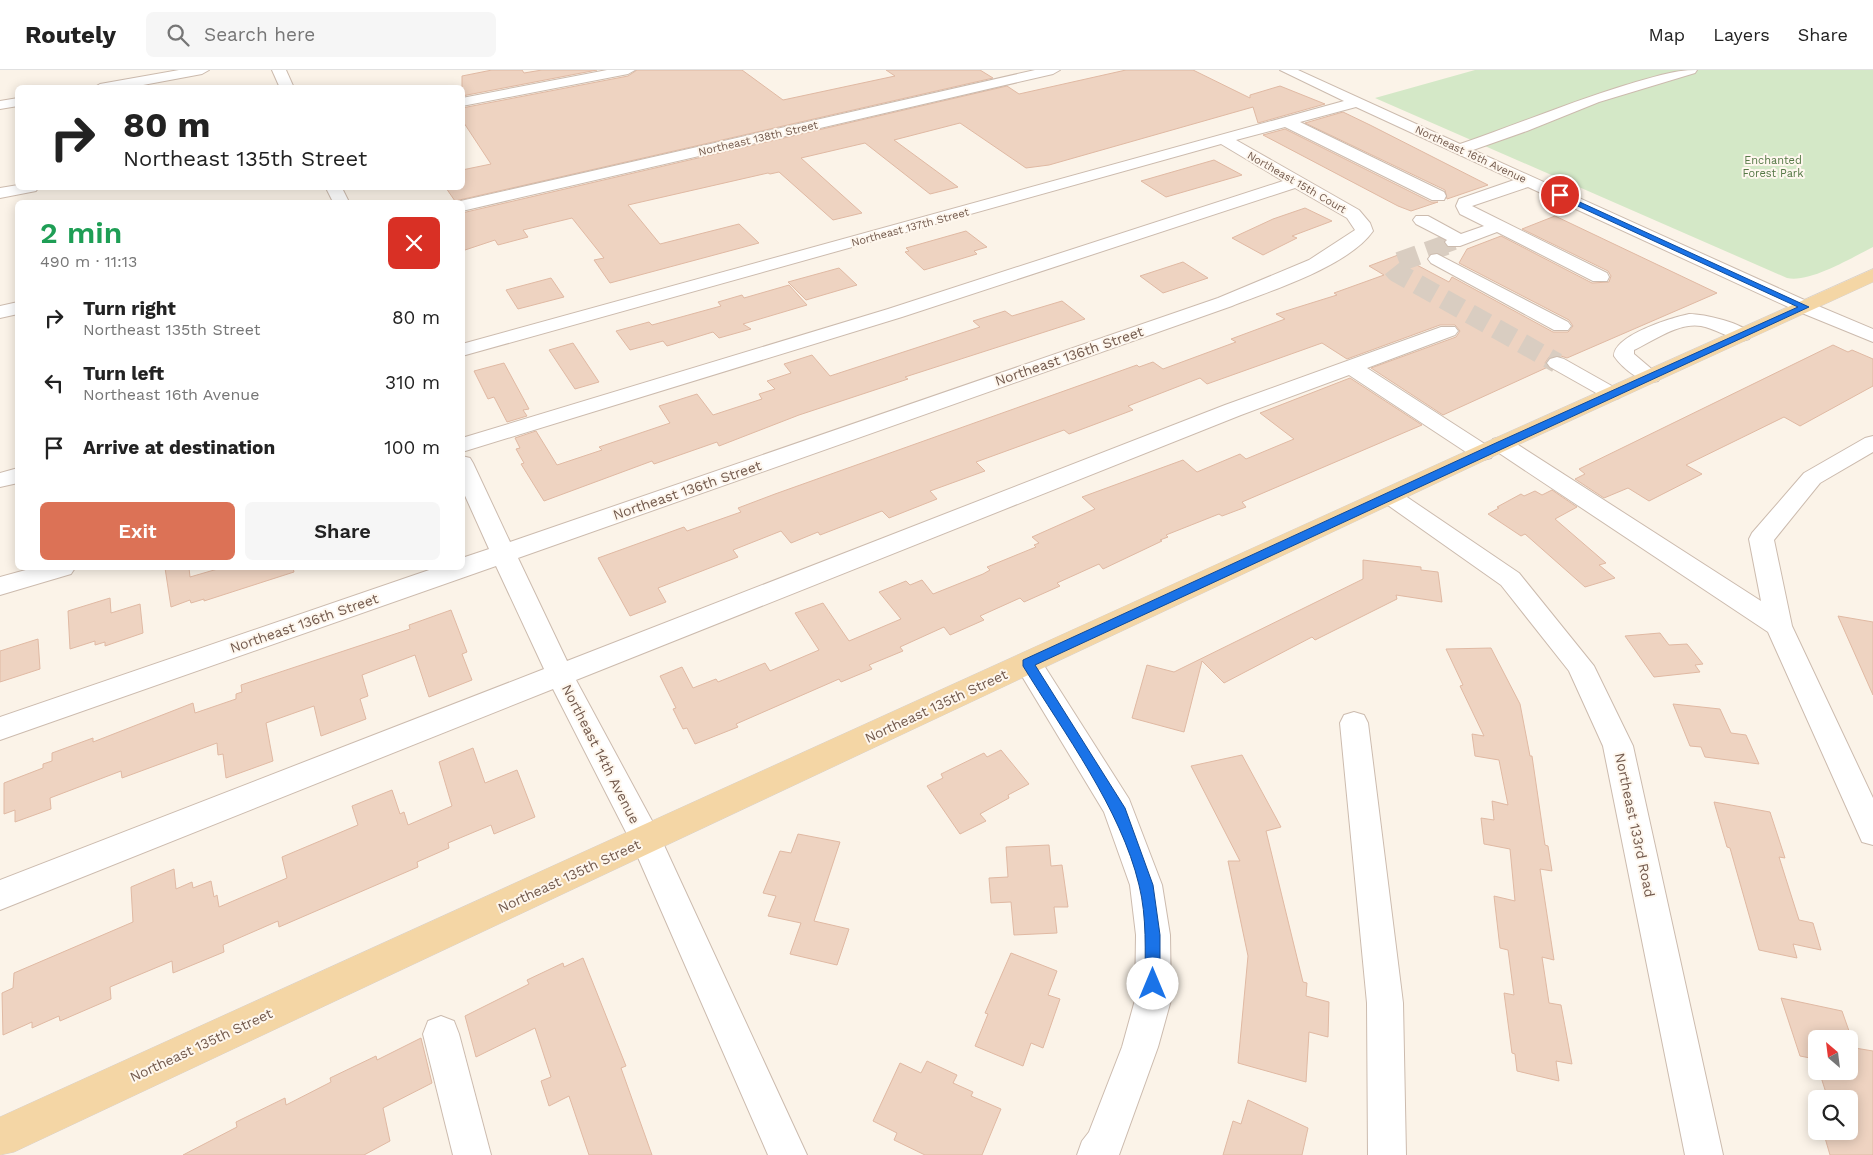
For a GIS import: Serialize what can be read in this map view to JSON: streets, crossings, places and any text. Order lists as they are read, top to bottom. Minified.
{"streets":{"main road":["Northeast 135th Street"],"street":["Northeast 138th Street","Northeast 16th Avenue","Northeast 15th Court","Northeast 137th Street","Northeast 136th Street","Northeast 14th Avenue","Northeast 133rd Road"]},"crossings":[["Northeast 16th Avenue","Northeast 137th Street"],["Northeast 16th Avenue","Northeast 135th Street"],["Northeast 15th Court","Northeast 137th Street"],["Northeast 15th Court","Northeast 136th Street"],["Northeast 136th Street","Northeast 14th Avenue"],["Northeast 135th Street","Northeast 14th Avenue"],["Northeast 135th Street","Northeast 133rd Road"]],"parks":["Enchanted Forest Park"],"north":"top left","page":{"header":"Routely","search":"Search here","nav":["Map","Layers","Share"],"turn":["80 m","Northeast 135th Street"],"heading":["2 min","490 m · 11:13"],"list":[{"name":"Turn right","note":"Northeast 135th Street","value":"80 m"},{"name":"Turn left","note":"Northeast 16th Avenue","value":"310 m"},{"name":"Arrive at destination","value":"100 m"}],"buttons":["Exit","Share"]}}
